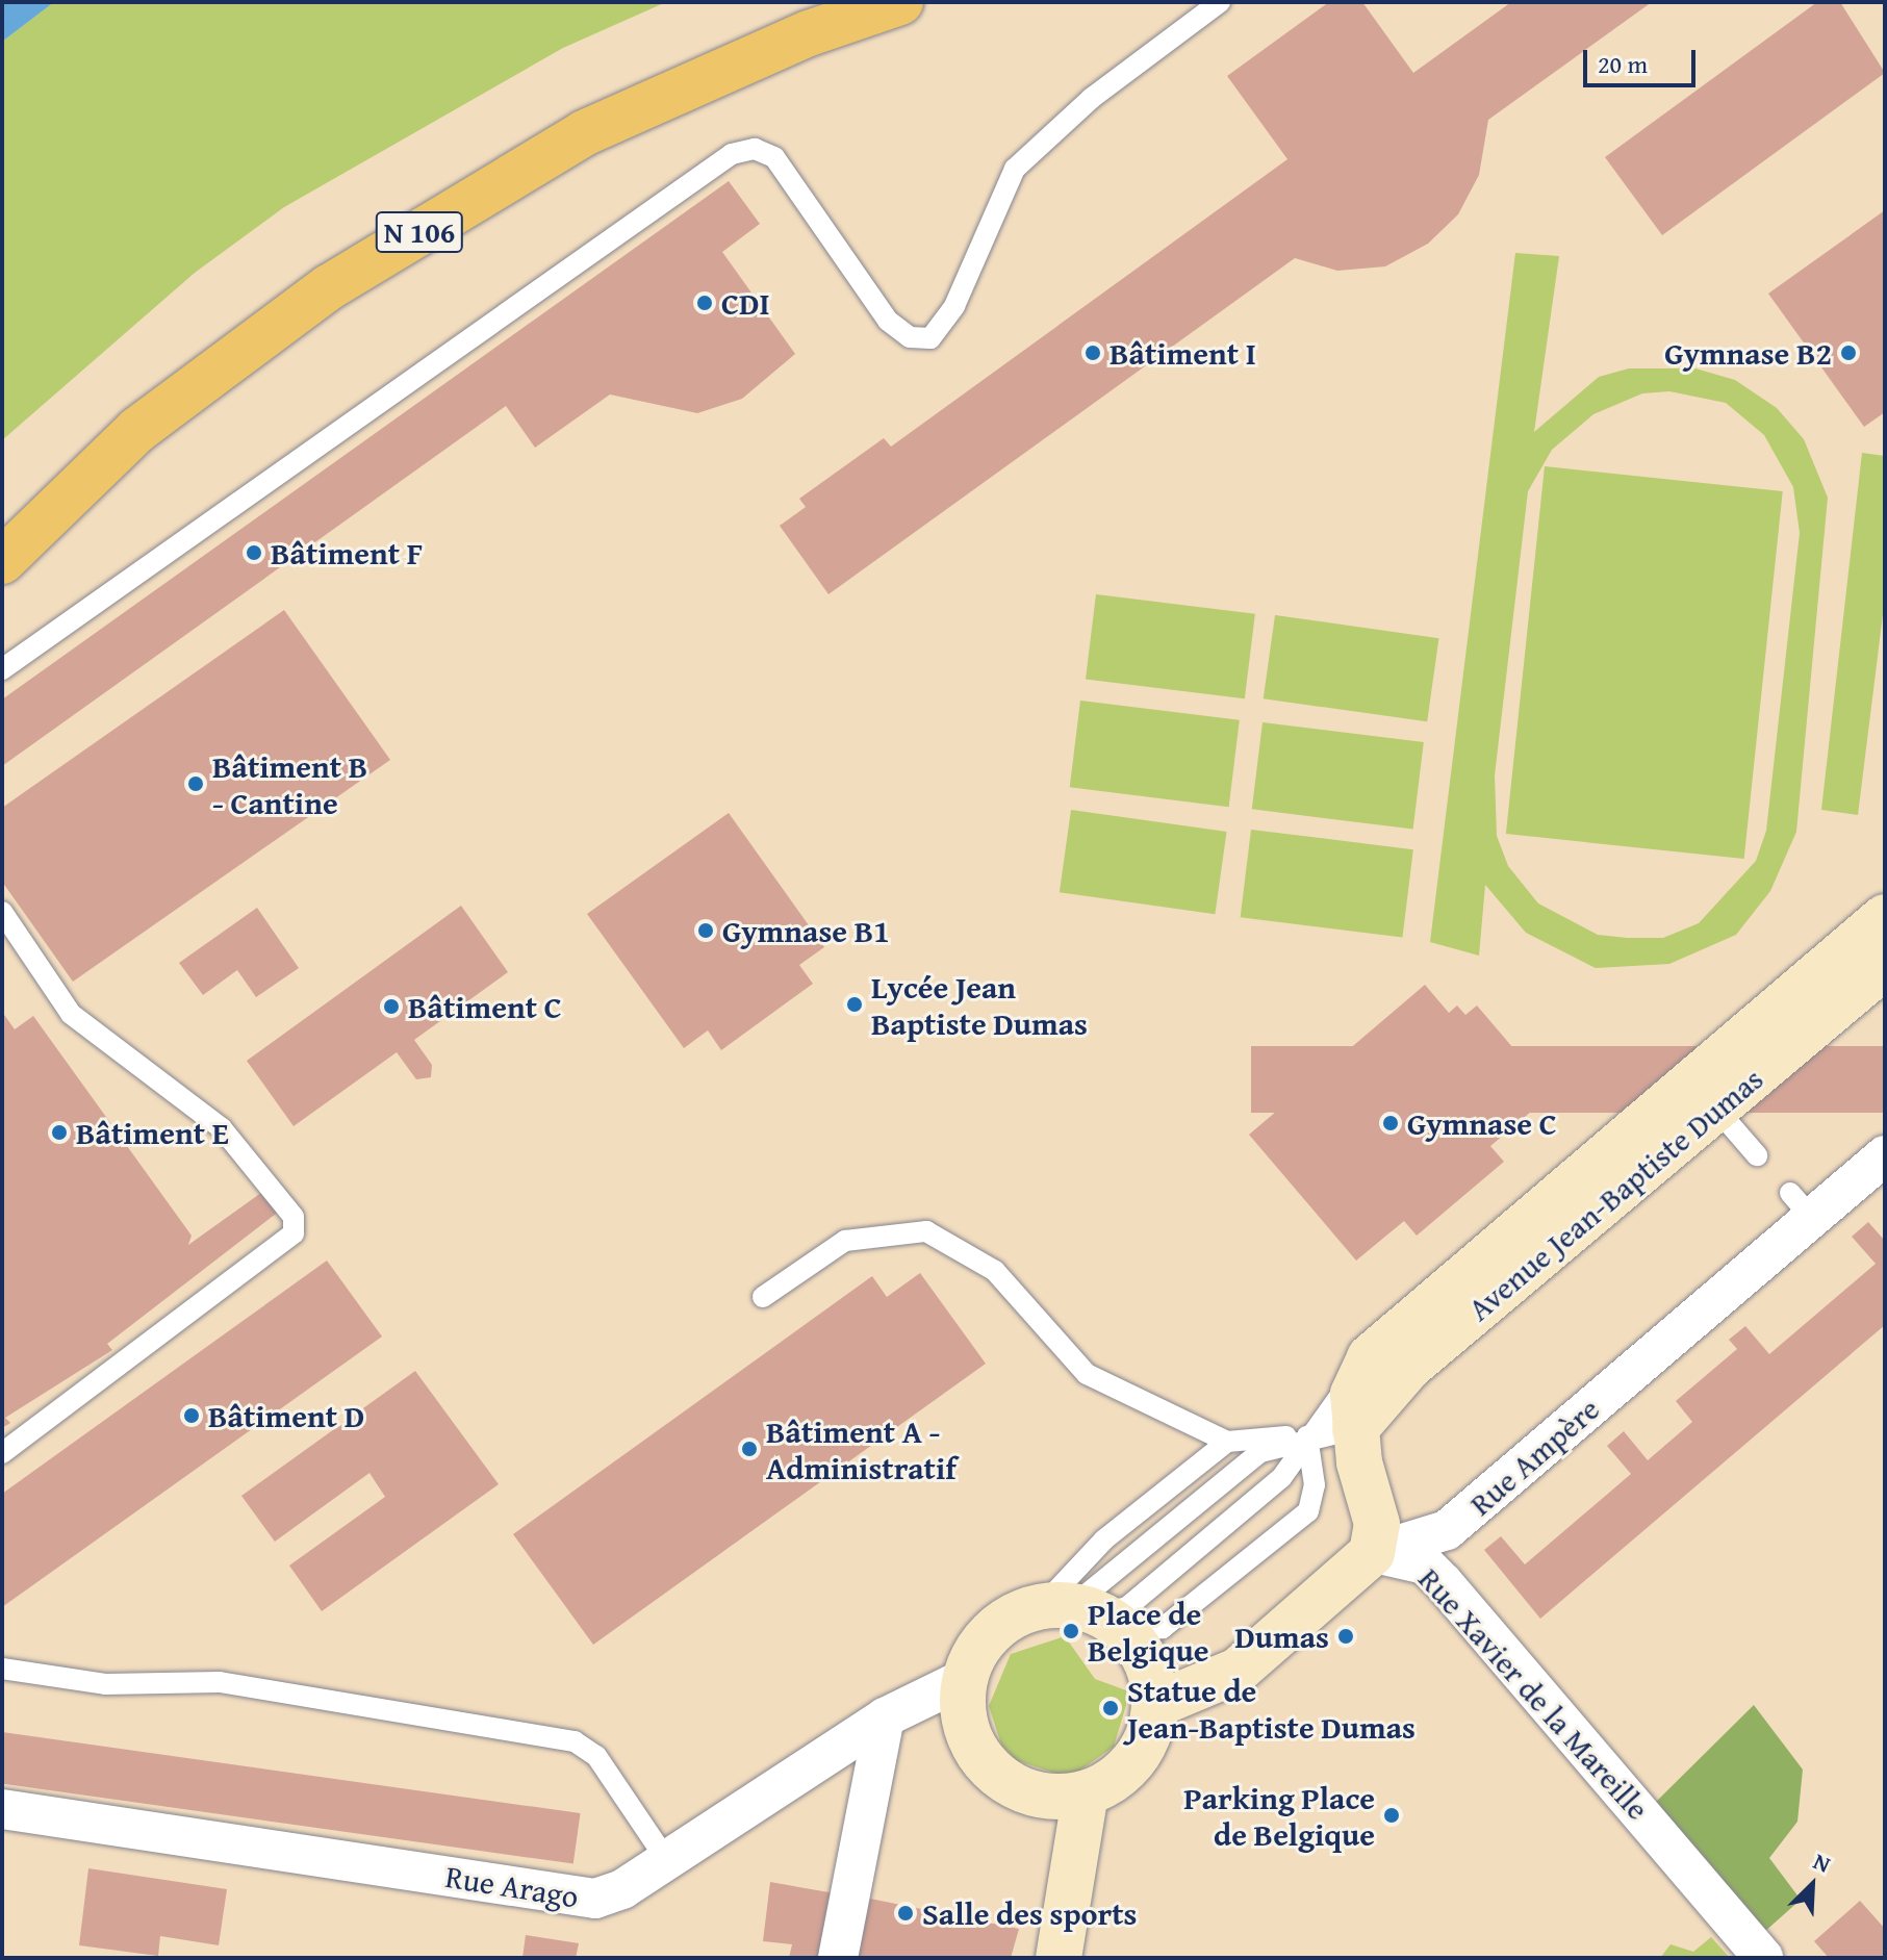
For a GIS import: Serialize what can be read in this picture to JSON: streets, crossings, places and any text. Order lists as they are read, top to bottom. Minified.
{"streets":{"main road":["N 106"],"street":["Avenue Jean-Baptiste Dumas","Rue Ampère","Rue Xavier de la Mareille","Rue Arago"]},"crossings":[["Avenue Jean-Baptiste Dumas","Rue Ampère"],["Avenue Jean-Baptiste Dumas","Rue Arago"],["Rue Ampère","Rue Xavier de la Mareille"],["Rue Ampère","Rue Arago"]],"places":["CDI","Bâtiment I","Gymnase B2","Bâtiment F","Bâtiment B - Cantine","Gymnase B1","Lycée Jean Baptiste Dumas","Bâtiment C","Gymnase C","Bâtiment E","Bâtiment D","Bâtiment A - Administratif","Place de Belgique","Dumas","Statue de Jean-Baptiste Dumas","Parking Place de Belgique","Salle des sports"],"scale_bar":"20 m","north":"top right"}
